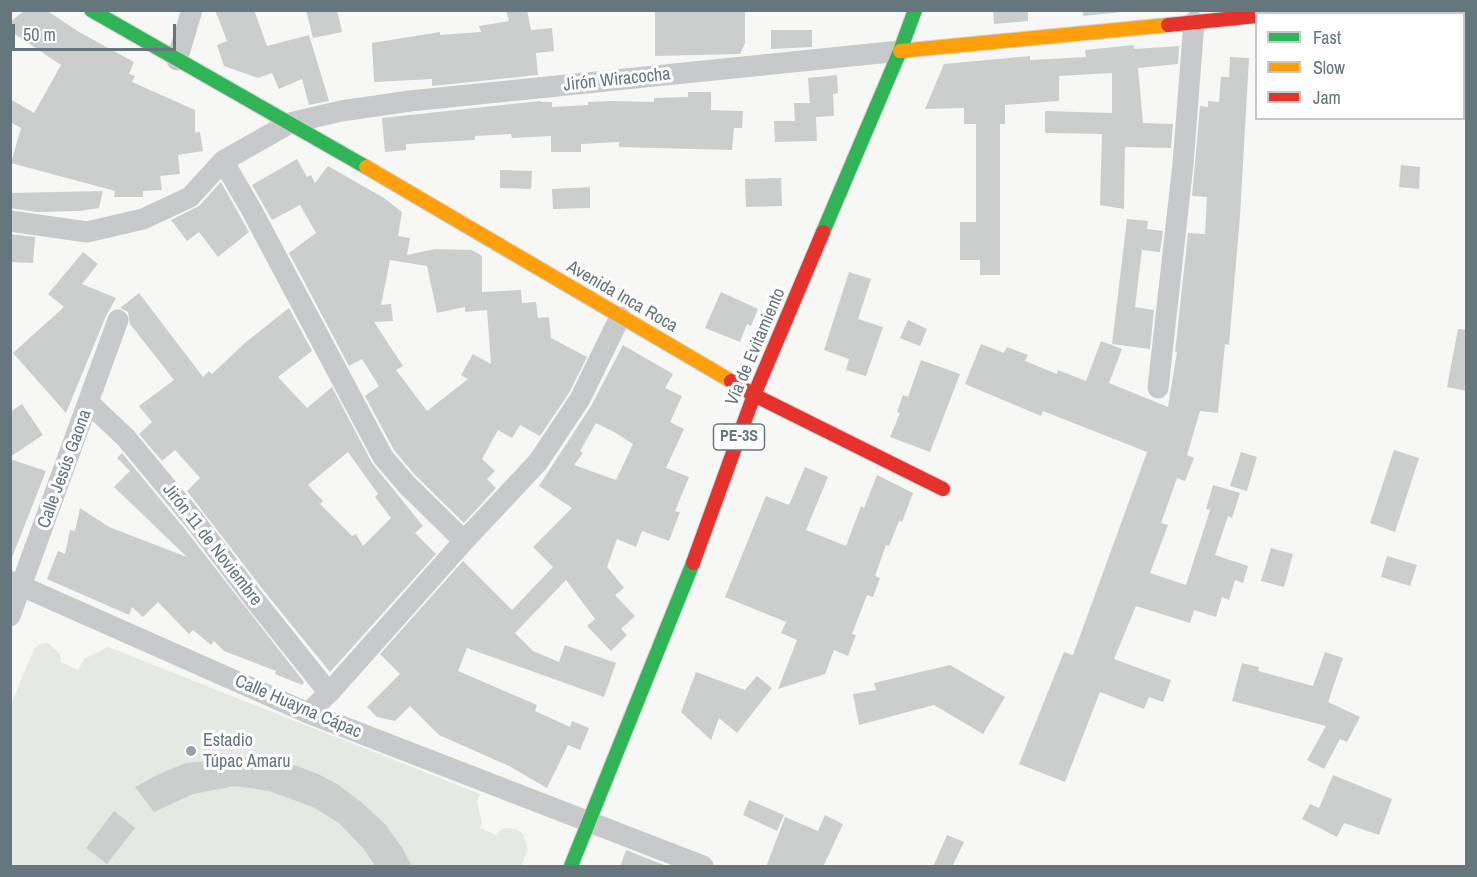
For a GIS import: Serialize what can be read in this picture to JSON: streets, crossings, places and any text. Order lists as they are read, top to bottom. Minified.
{"streets":{"main road":["Jirón Wiracocha","Avenida Inca Roca","Vía de Evitamiento","PE-3S"],"street":["Calle Jesús Gaona","Jirón 11 de Noviembre","Calle Huayna Cápac"]},"crossings":[["Jirón Wiracocha","Avenida Inca Roca"],["Jirón Wiracocha","Vía de Evitamiento"],["Avenida Inca Roca","Vía de Evitamiento"],["Vía de Evitamiento","Calle Huayna Cápac"],["Calle Jesús Gaona","Jirón 11 de Noviembre"],["Calle Jesús Gaona","Calle Huayna Cápac"]],"places":["Estadio Túpac Amaru"],"legend":["Fast","Slow","Jam"],"scale_bar":"50 m"}
